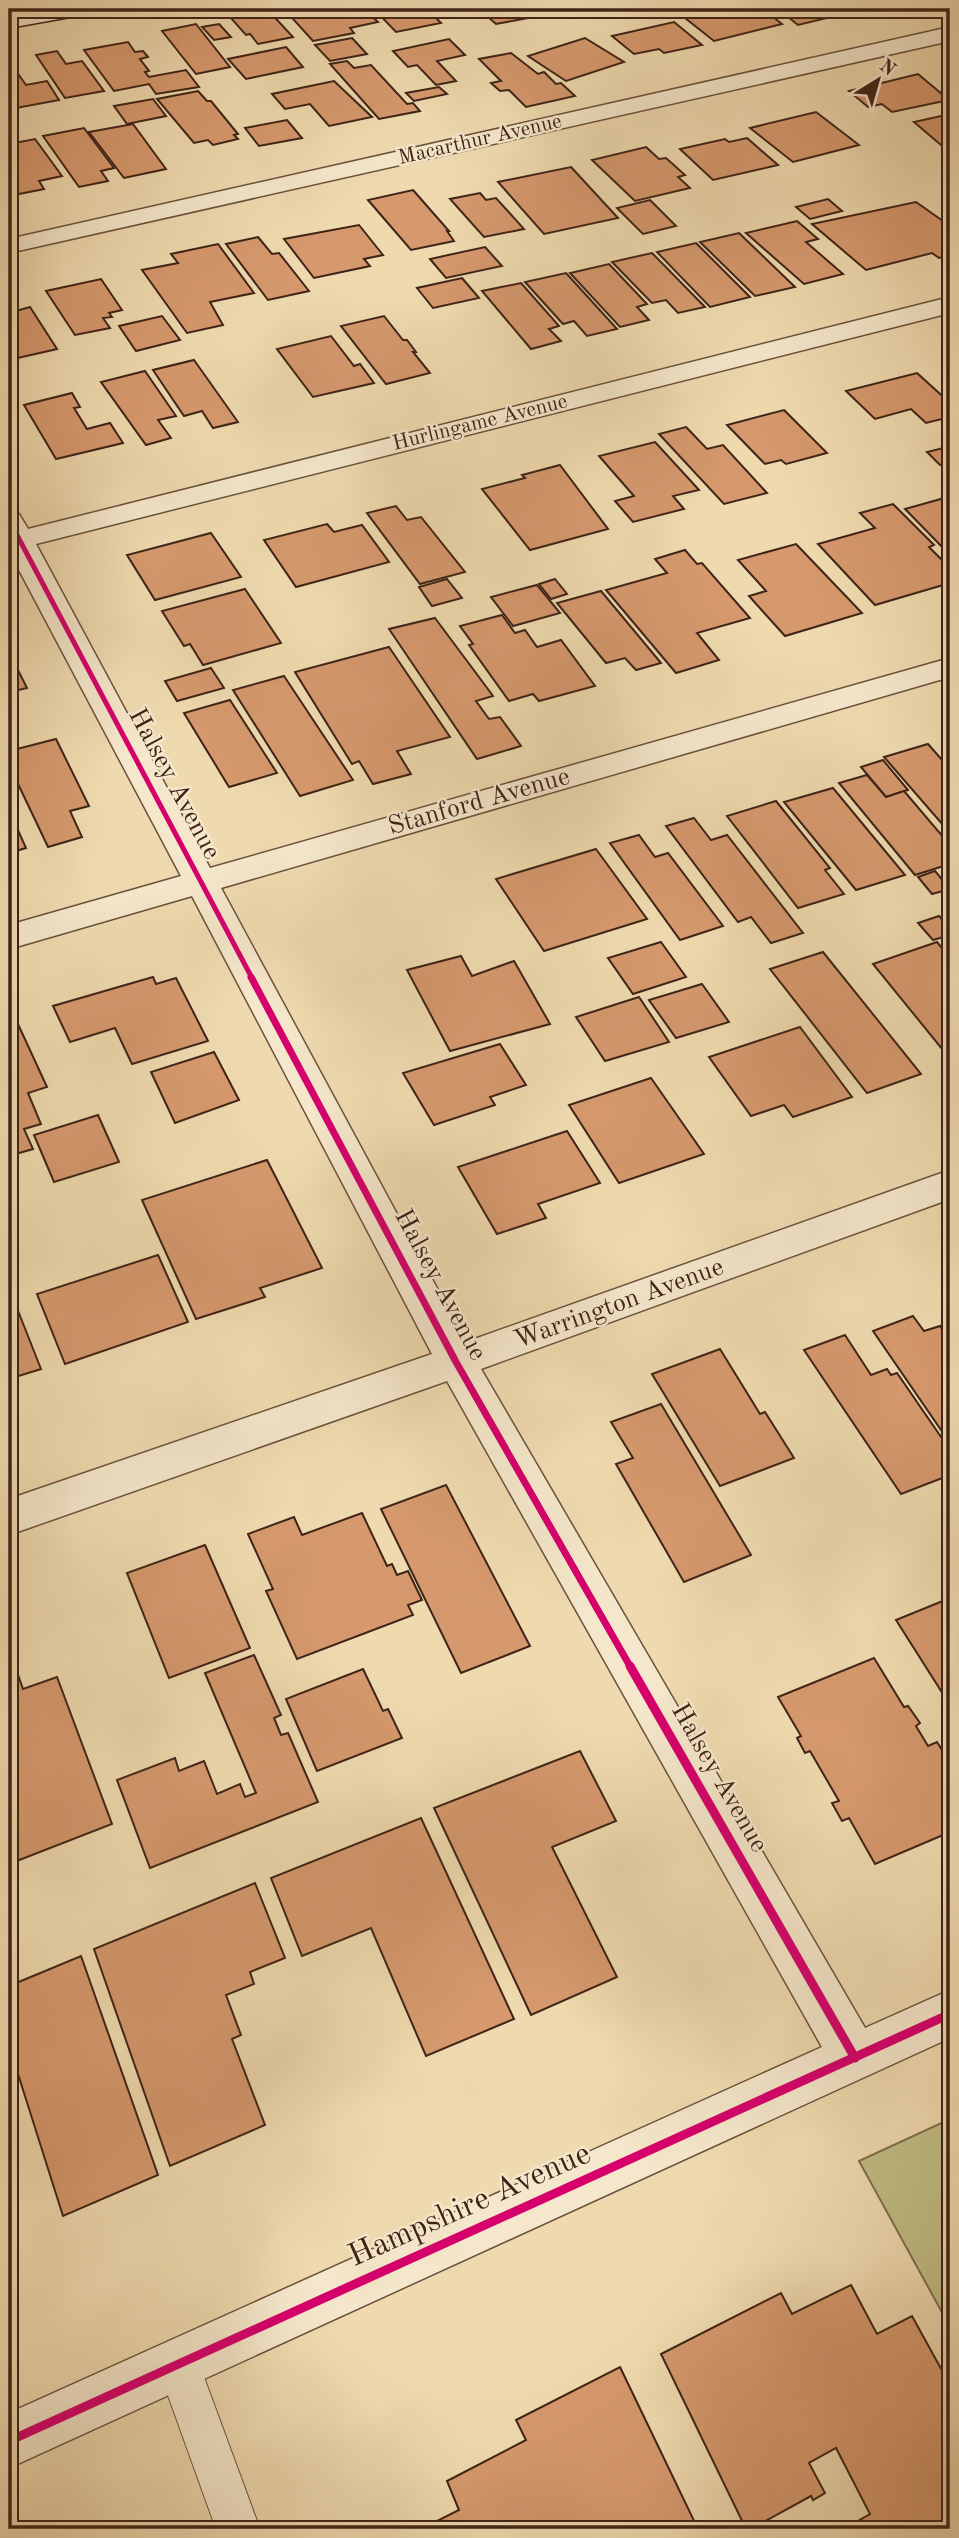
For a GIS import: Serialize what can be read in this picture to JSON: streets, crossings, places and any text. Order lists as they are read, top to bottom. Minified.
{"streets":{"street":["Macarthur Avenue","Hurlingame Avenue","Halsey Avenue","Stanford Avenue","Warrington Avenue","Hampshire Avenue"]},"crossings":[["Hurlingame Avenue","Halsey Avenue"],["Halsey Avenue","Stanford Avenue"],["Halsey Avenue","Warrington Avenue"],["Halsey Avenue","Hampshire Avenue"]],"north":"top right"}
